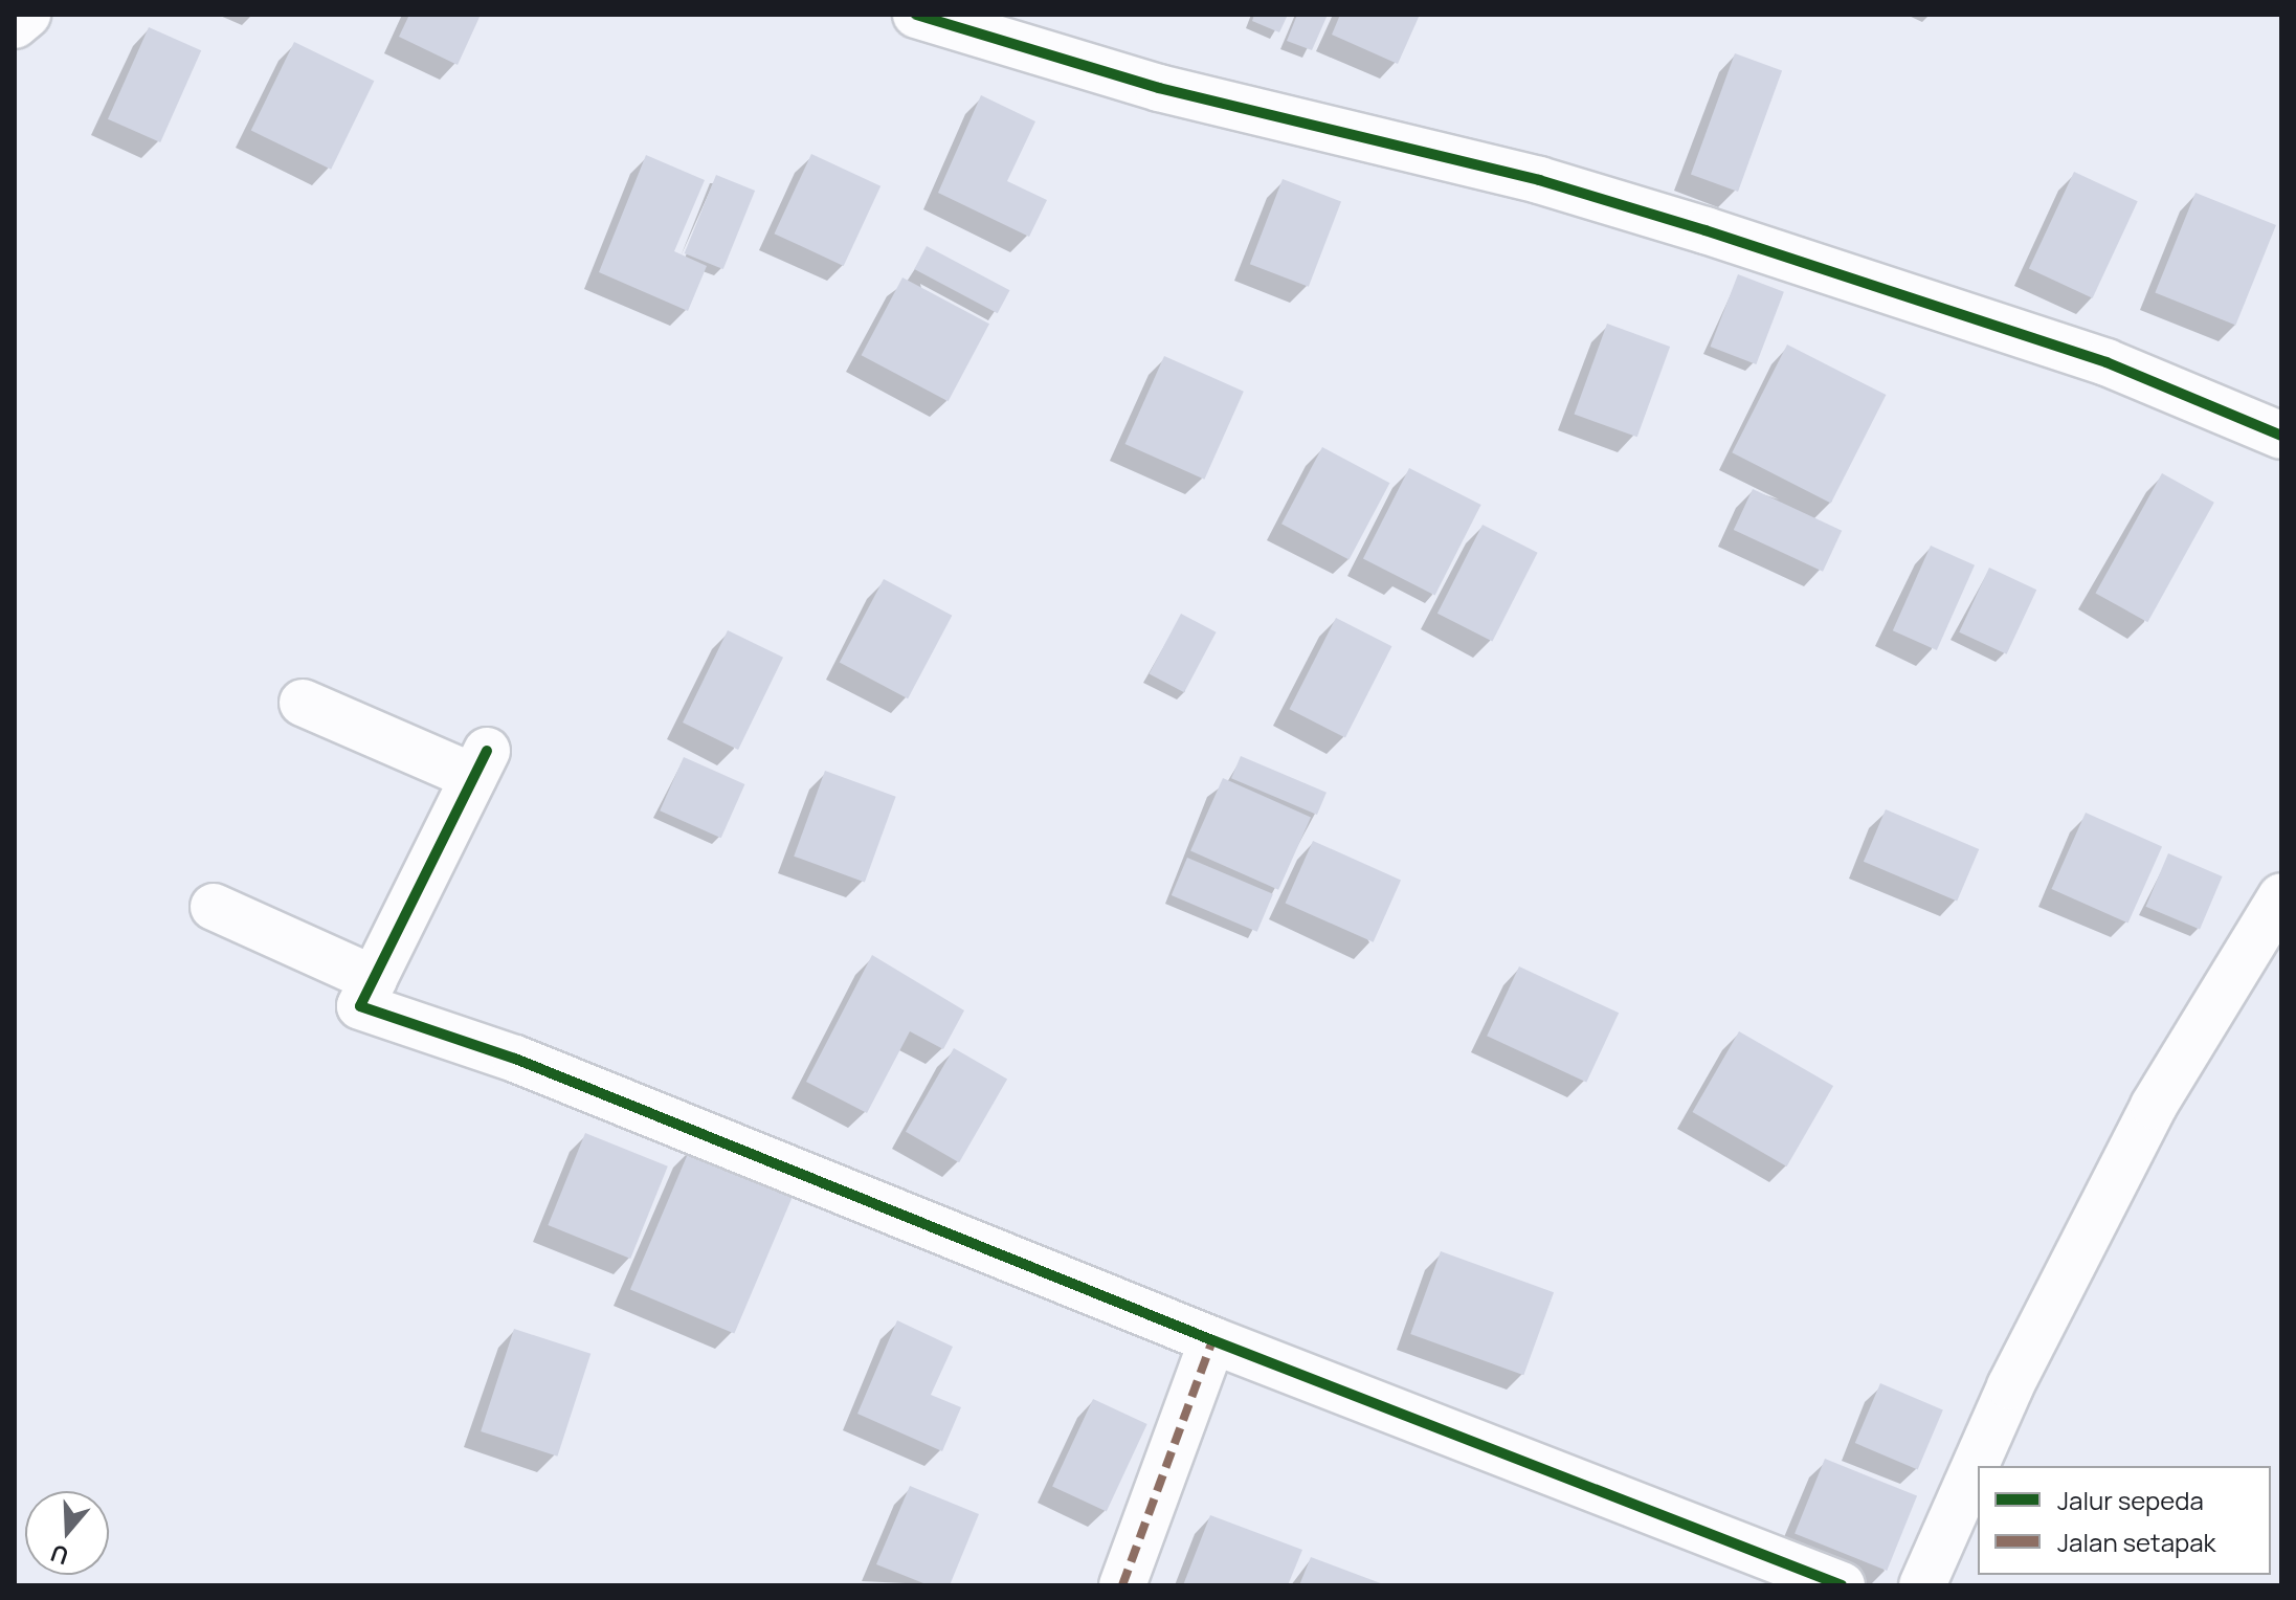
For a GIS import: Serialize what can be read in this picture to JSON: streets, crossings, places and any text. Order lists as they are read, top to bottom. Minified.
{"legend":["Jalur sepeda","Jalan setapak"],"north":"bottom"}
